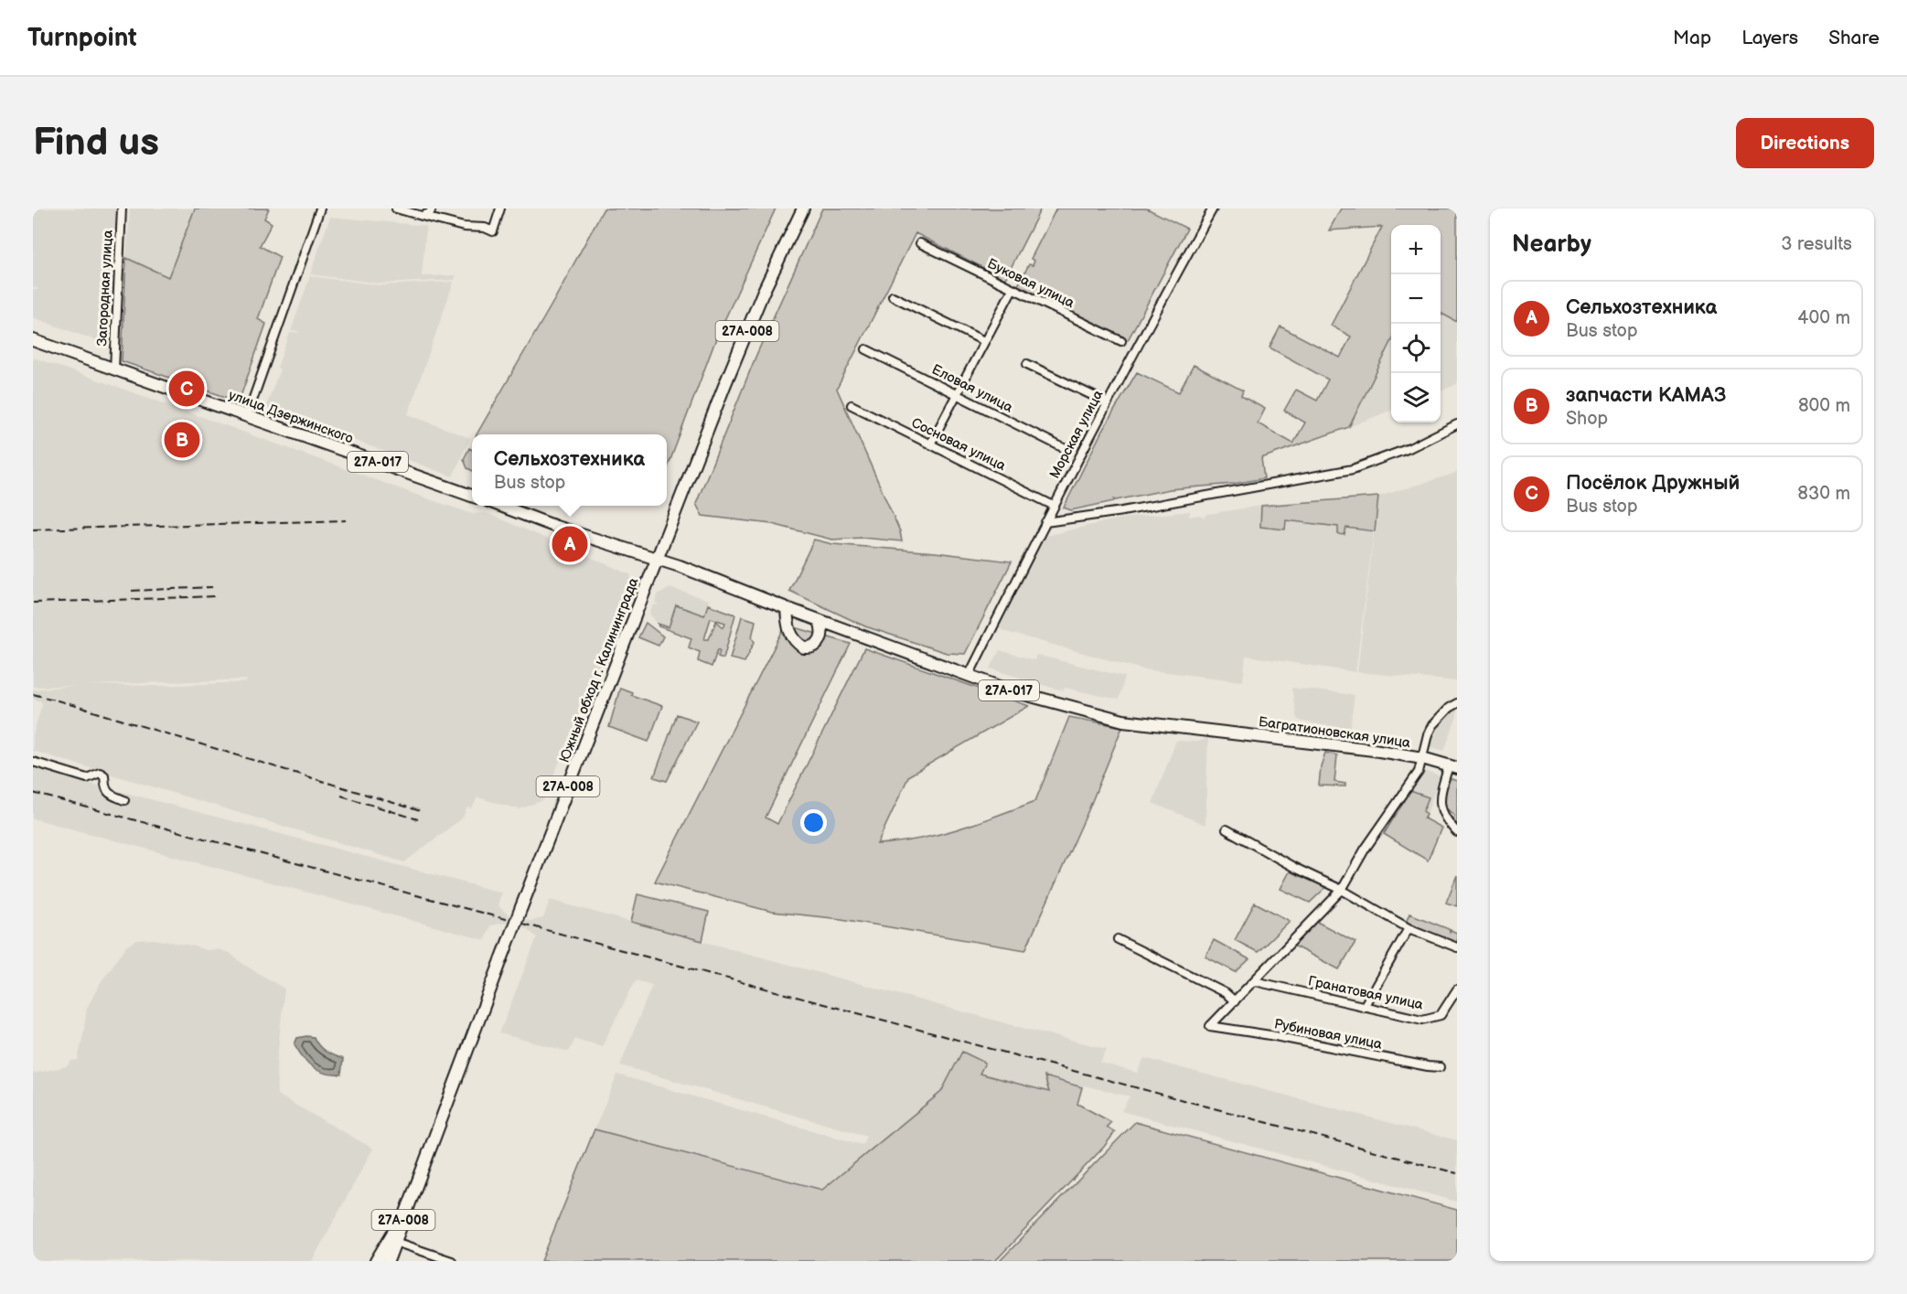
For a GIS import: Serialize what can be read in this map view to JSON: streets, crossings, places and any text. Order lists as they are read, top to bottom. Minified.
{"streets":{"main road":["27А-008","улица Дзержинского","27А-017","Южный обход г. Калининграда","Багратионовская улица"],"street":["Буковая улица","Загородная улица","Еловая улица","Морская улица","Сосновая улица","Гранатовая улица","Рубиновая улица"]},"crossings":[["Загородная улица","улица Дзержинского"],["27А-008","Южный обход г. Калининграда"],["Морская улица","Сосновая улица"],["Морская улица","27А-017"],["Морская улица","Багратионовская улица"],["27А-017","Южный обход г. Калининграда"],["27А-017","Багратионовская улица"]],"page":{"header":"Turnpoint","nav":["Map","Layers","Share"],"buttons":"Directions","title":"Find us","heading":["Nearby","3 results"],"map_buttons":["+","−"],"list":[{"mark":"A","name":"Сельхозтехника","note":"Bus stop","value":"400 m"},{"mark":"B","name":"запчасти КАМАЗ","note":"Shop","value":"800 m"},{"mark":"C","name":"Посёлок Дружный","note":"Bus stop","value":"830 m"}],"pins":["C","B","A"],"popup":["Сельхозтехника","Bus stop"]}}
